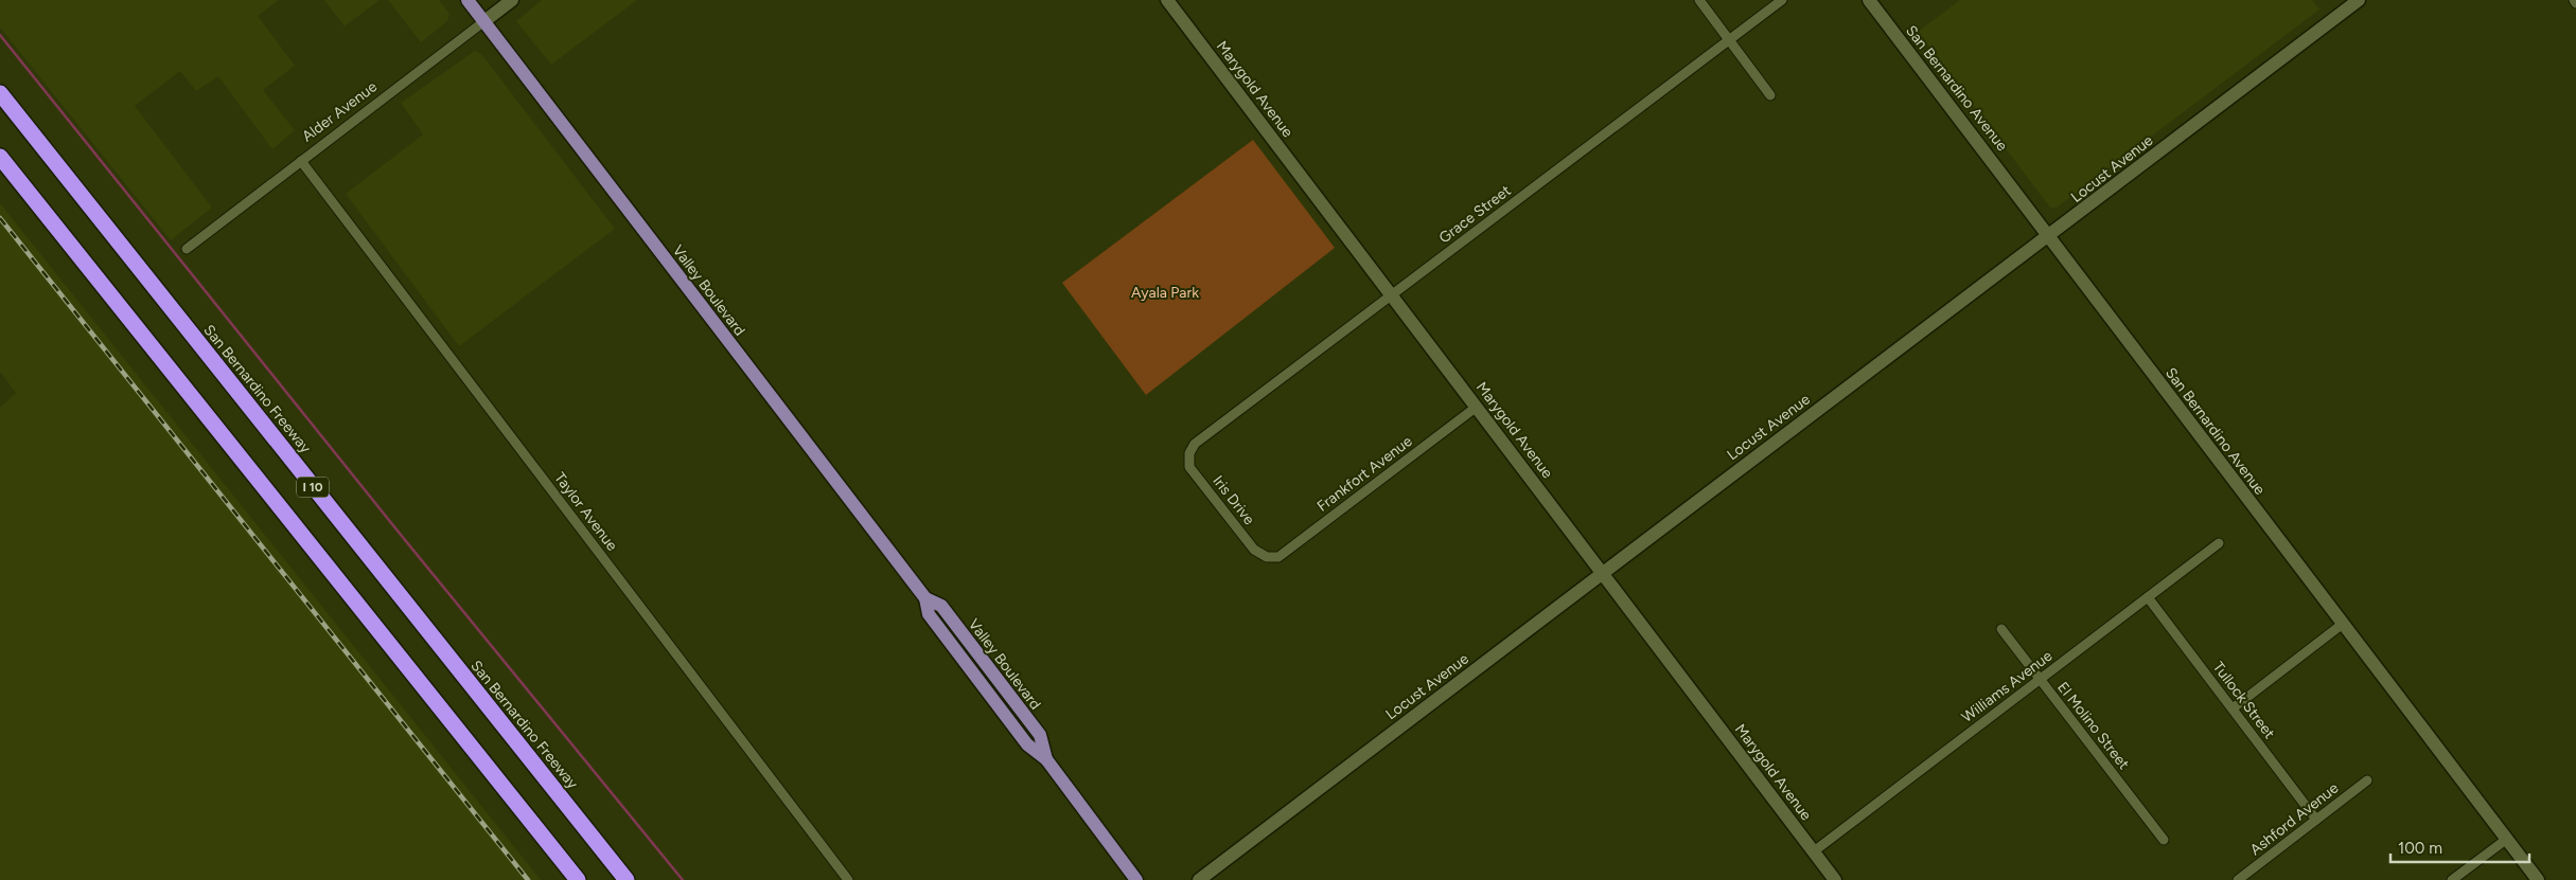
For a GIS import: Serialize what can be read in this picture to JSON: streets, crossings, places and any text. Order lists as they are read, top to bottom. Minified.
{"streets":{"highway":["San Bernardino Freeway","I 10"],"main road":["Valley Boulevard"],"street":["San Bernardino Avenue","Marygold Avenue","Alder Avenue","Locust Avenue","Grace Street","Frankfort Avenue","Iris Drive","Taylor Avenue","Williams Avenue","Tullock Street","El Molino Street","Ashford Avenue"]},"crossings":[["San Bernardino Avenue","Locust Avenue"],["Marygold Avenue","Locust Avenue"],["Marygold Avenue","Grace Street"],["Marygold Avenue","Frankfort Avenue"],["Marygold Avenue","Williams Avenue"],["Alder Avenue","Valley Boulevard"],["Alder Avenue","Taylor Avenue"],["Grace Street","Iris Drive"],["Frankfort Avenue","Iris Drive"],["Williams Avenue","Tullock Street"],["Williams Avenue","El Molino Street"],["Tullock Street","Ashford Avenue"]],"parks":["Ayala Park"],"scale_bar":"100 m"}
